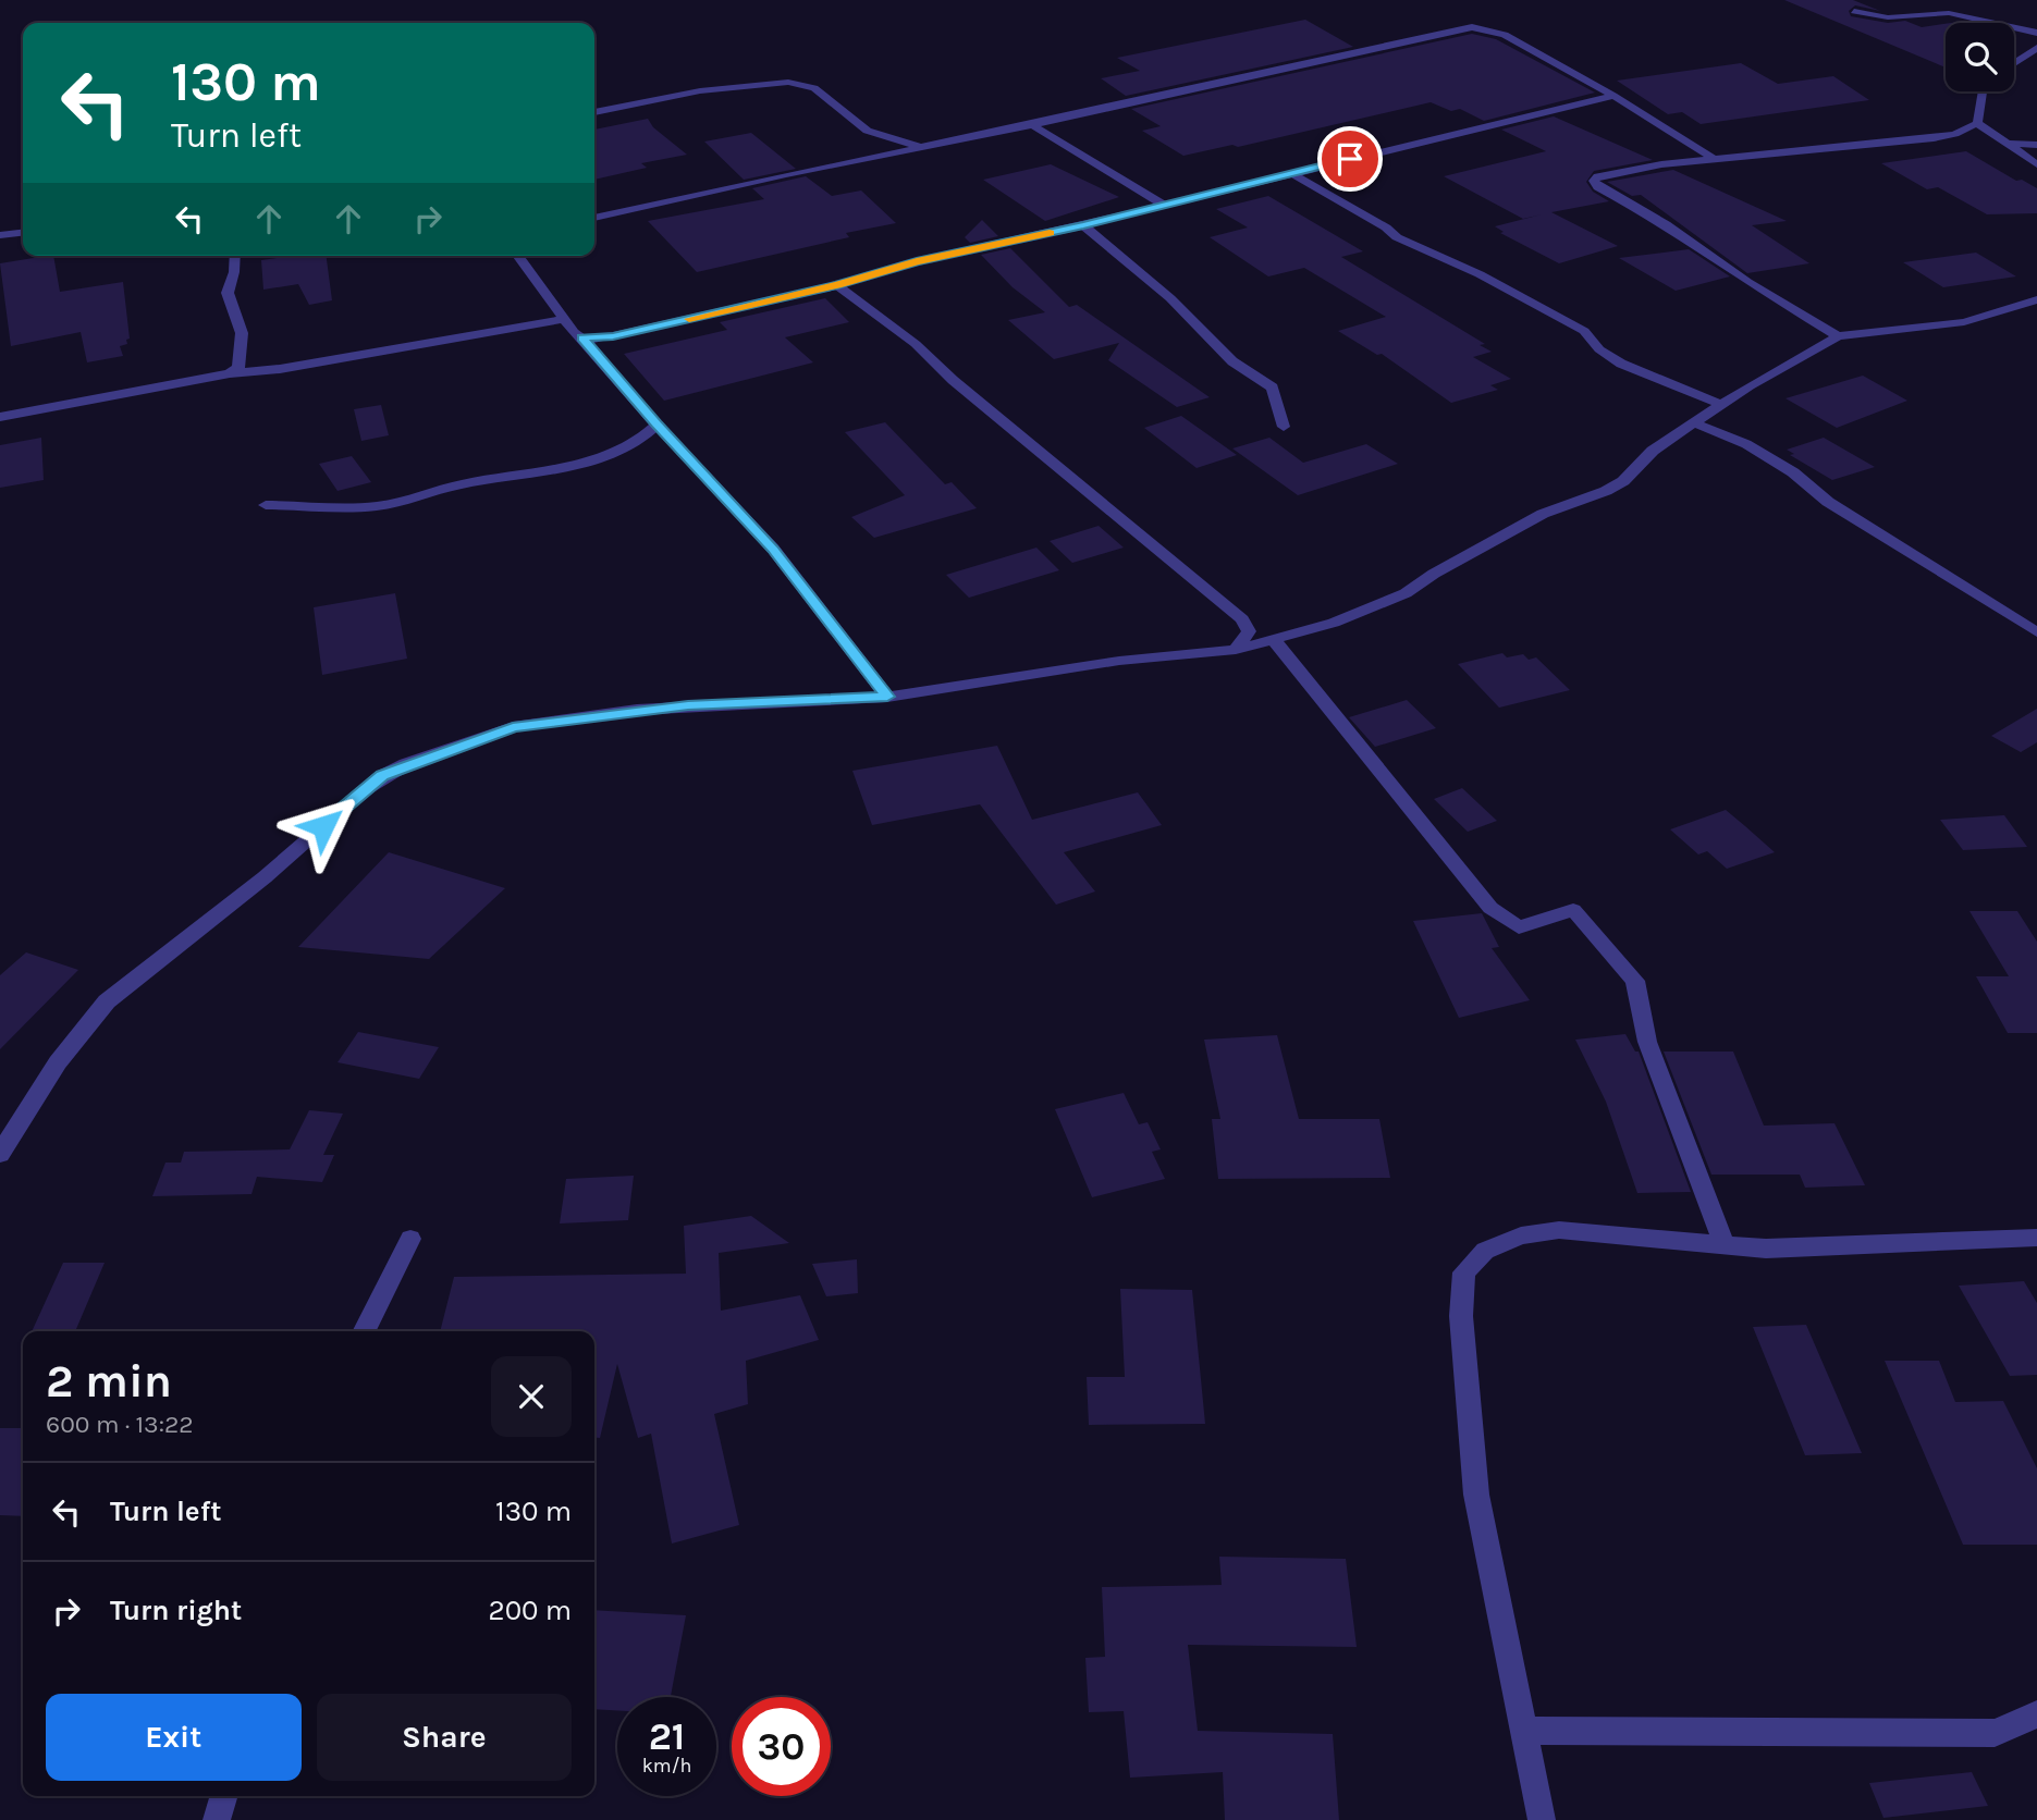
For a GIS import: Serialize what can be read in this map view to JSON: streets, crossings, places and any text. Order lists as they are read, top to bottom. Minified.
{"page":{"turn":["130 m","Turn left"],"heading":["2 min","600 m · 13:22"],"list":[{"name":"Turn left","value":"130 m"},{"name":"Turn right","value":"200 m"}],"buttons":["Exit","Share"],"speed":"21 km/h","limit":"30"}}
